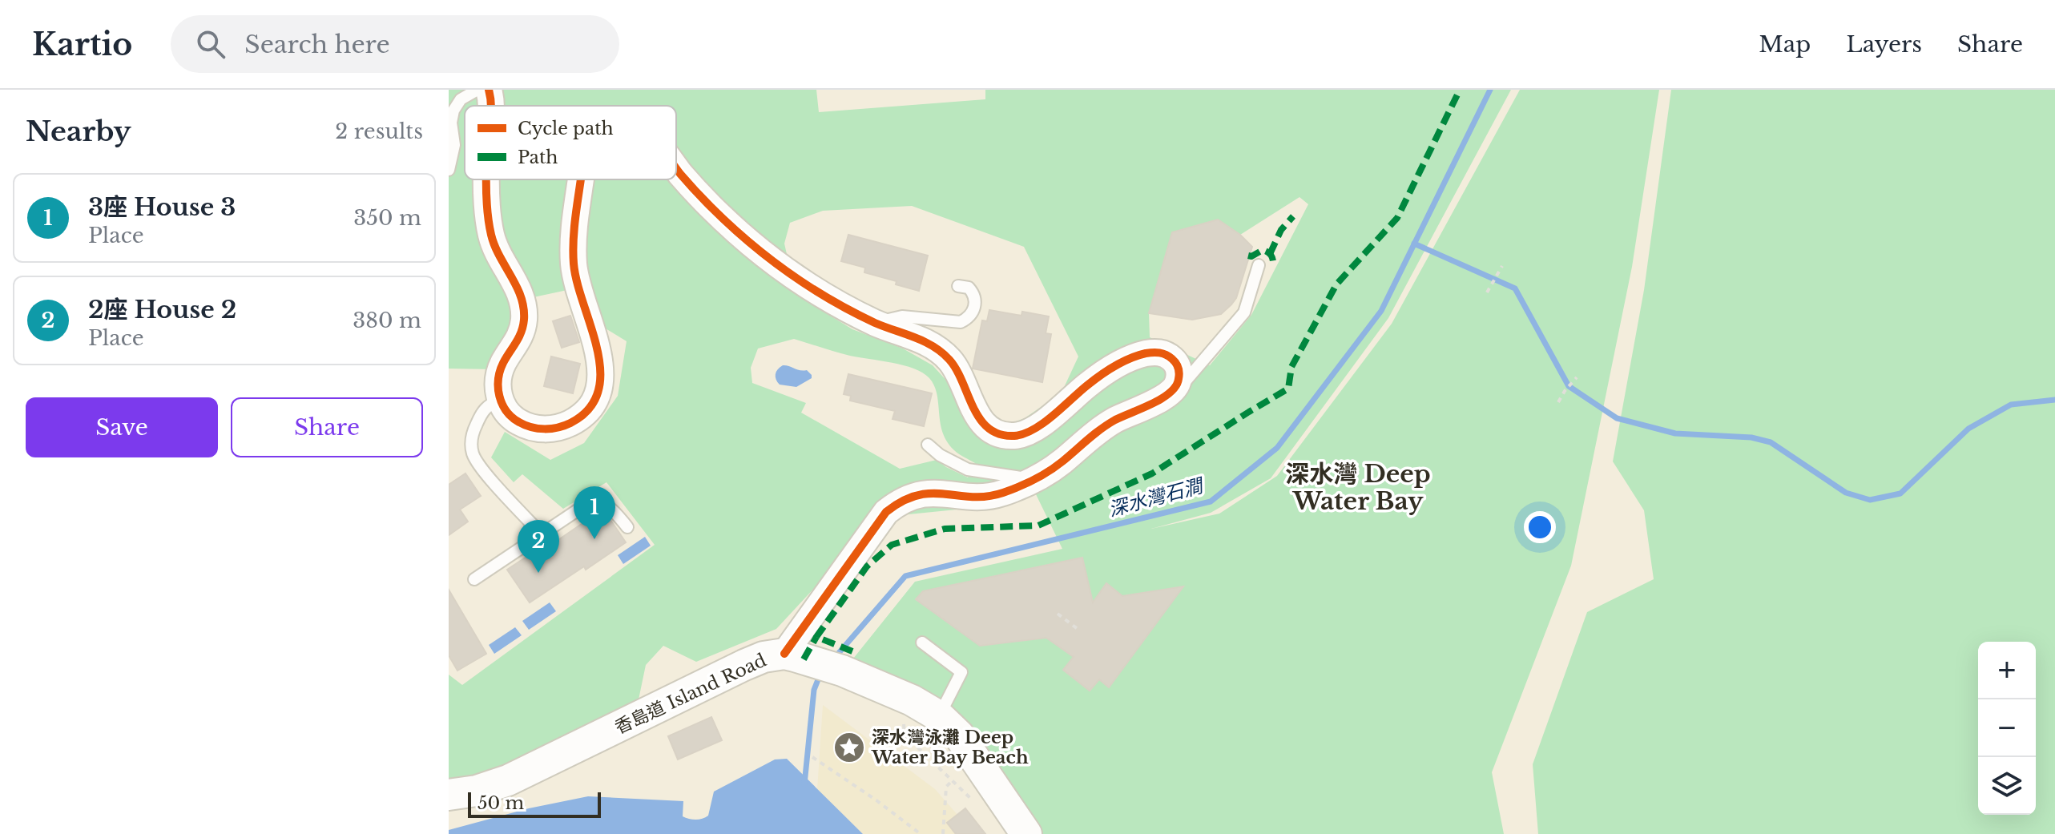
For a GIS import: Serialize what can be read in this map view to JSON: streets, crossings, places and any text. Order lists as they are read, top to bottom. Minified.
{"streets":{"main road":["香島道 Island Road"]},"districts":["深水灣 Deep Water Bay"],"water":["深水灣石澗"],"places":{"place":["深水灣泳灘 Deep Water Bay Beach"]},"legend":["Cycle path","Path"],"scale_bar":"50 m","page":{"header":"Kartio","search":"Search here","nav":["Map","Layers","Share"],"heading":["Nearby","2 results"],"list":[{"mark":"1","name":"3座 House 3","note":"Place","value":"350 m"},{"mark":"2","name":"2座 House 2","note":"Place","value":"380 m"}],"buttons":["Save","Share"],"pins":["1","2"],"map_buttons":["+","−"],"scale":"50 m"}}
